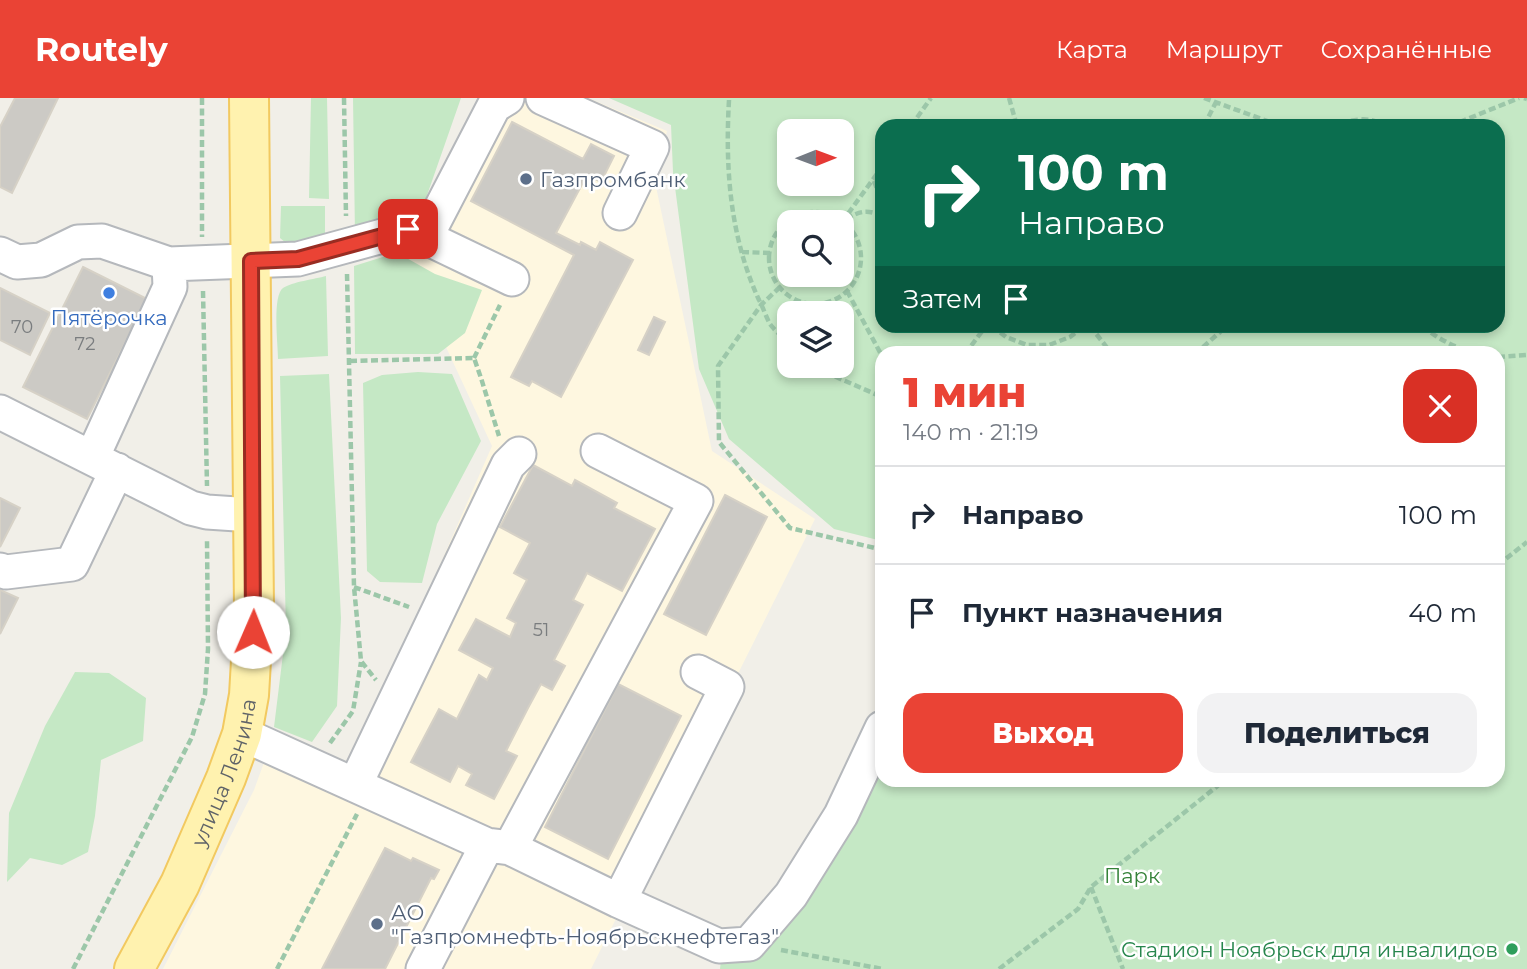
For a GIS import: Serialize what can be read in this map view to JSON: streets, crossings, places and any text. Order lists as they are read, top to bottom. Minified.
{"streets":{"main road":["улица Ленина"]},"parks":["Парк"],"places":["Газпромбанк","Пятёрочка","АО \"Газпромнефть-Ноябрьскнефтегаз\"","Стадион Ноябрьск для инвалидов"],"house_numbers":["70","72","51"],"north":"right","page":{"header":"Routely","nav":["Карта","Маршрут","Сохранённые"],"turn":["100 m","Направо"],"then":"Затем","heading":["1 мин","140 m · 21:19"],"list":[{"name":"Направо","value":"100 m"},{"name":"Пункт назначения","value":"40 m"}],"buttons":["Выход","Поделиться"]}}
